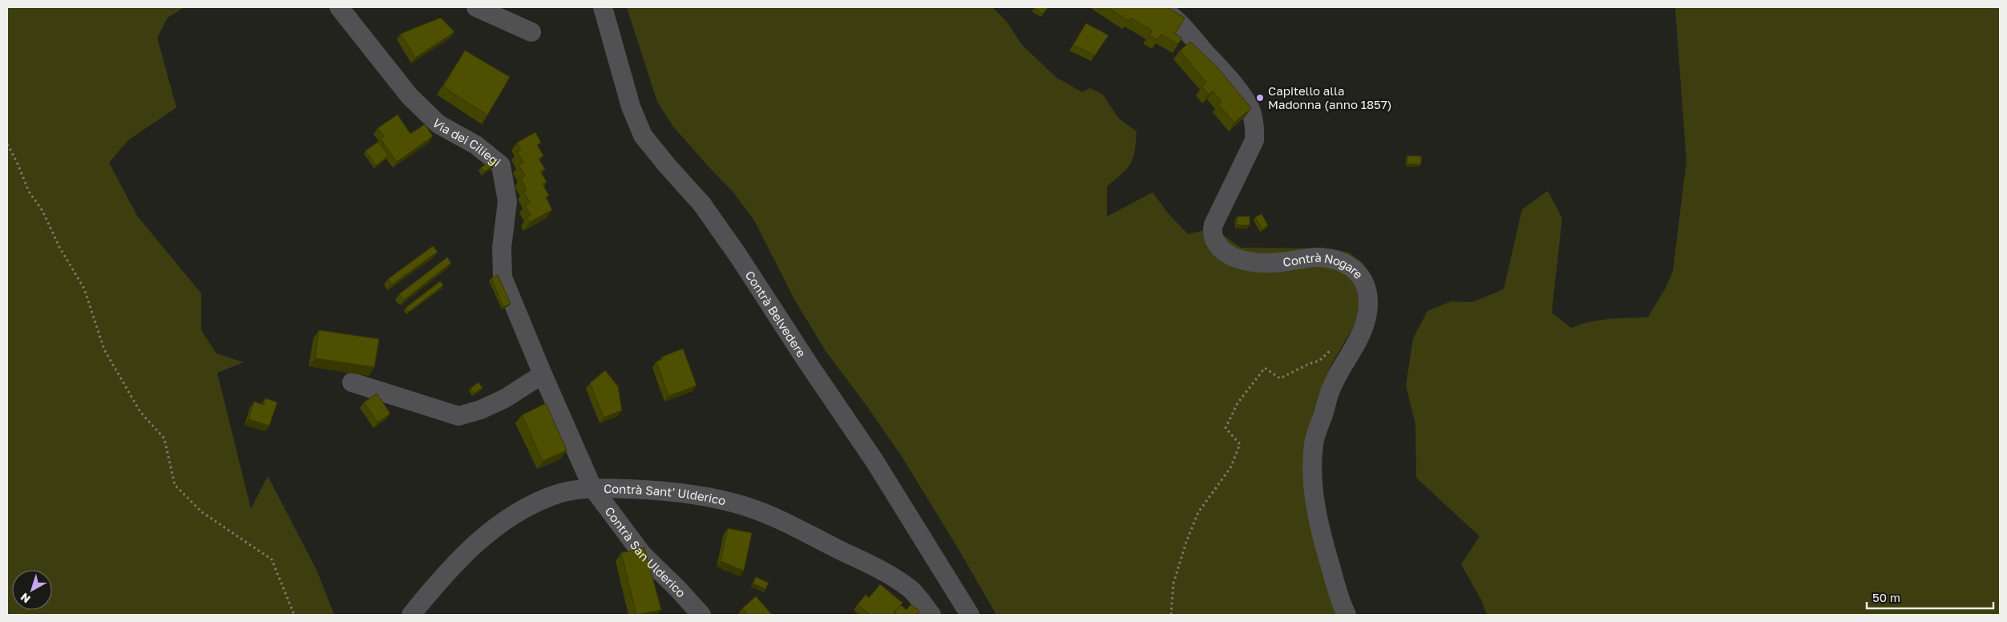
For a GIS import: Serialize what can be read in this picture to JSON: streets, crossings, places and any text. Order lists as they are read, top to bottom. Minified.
{"streets":{"street":["Via dei Ciliegi","Contrà Nogare","Contrà Belvedere","Contrà Sant' Ulderico","Contrà San Ulderico"]},"crossings":[["Via dei Ciliegi","Contrà Sant' Ulderico"],["Via dei Ciliegi","Contrà San Ulderico"],["Contrà Sant' Ulderico","Contrà San Ulderico"]],"places":["Capitello alla Madonna (anno 1857)"],"scale_bar":"50 m","north":"bottom left"}
